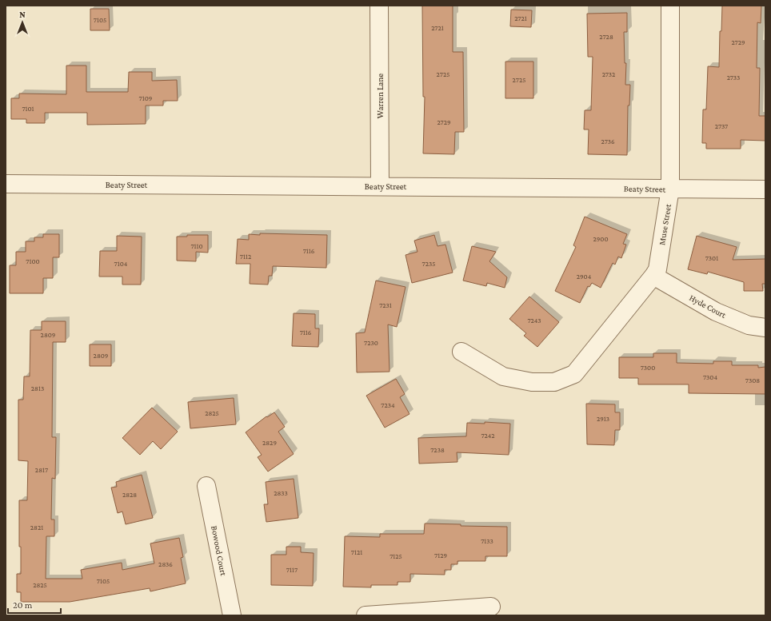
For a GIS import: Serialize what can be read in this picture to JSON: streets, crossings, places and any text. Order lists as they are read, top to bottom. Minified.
{"streets":{"street":["Warren Lane","Beaty Street","Muse Street","Hyde Court","Bowood Court"]},"crossings":[["Warren Lane","Beaty Street"],["Beaty Street","Muse Street"],["Muse Street","Hyde Court"]],"house_numbers":["2721","7105","2721","2728","2729","2725","2732","2733","2725","7109","7101","2729","2737","2736","2900","7110","7116","7112","7301","7100","7104","7235","2904","7231","7243","7116","2809","7230","2809","7300","7304","7308","2813","7234","2825","2913","7242","2829","7238","2817","2833","2828","2821","7133","7121","7129","7125","2836","7117","7105","2825"],"scale_bar":"20 m","north":"top"}
